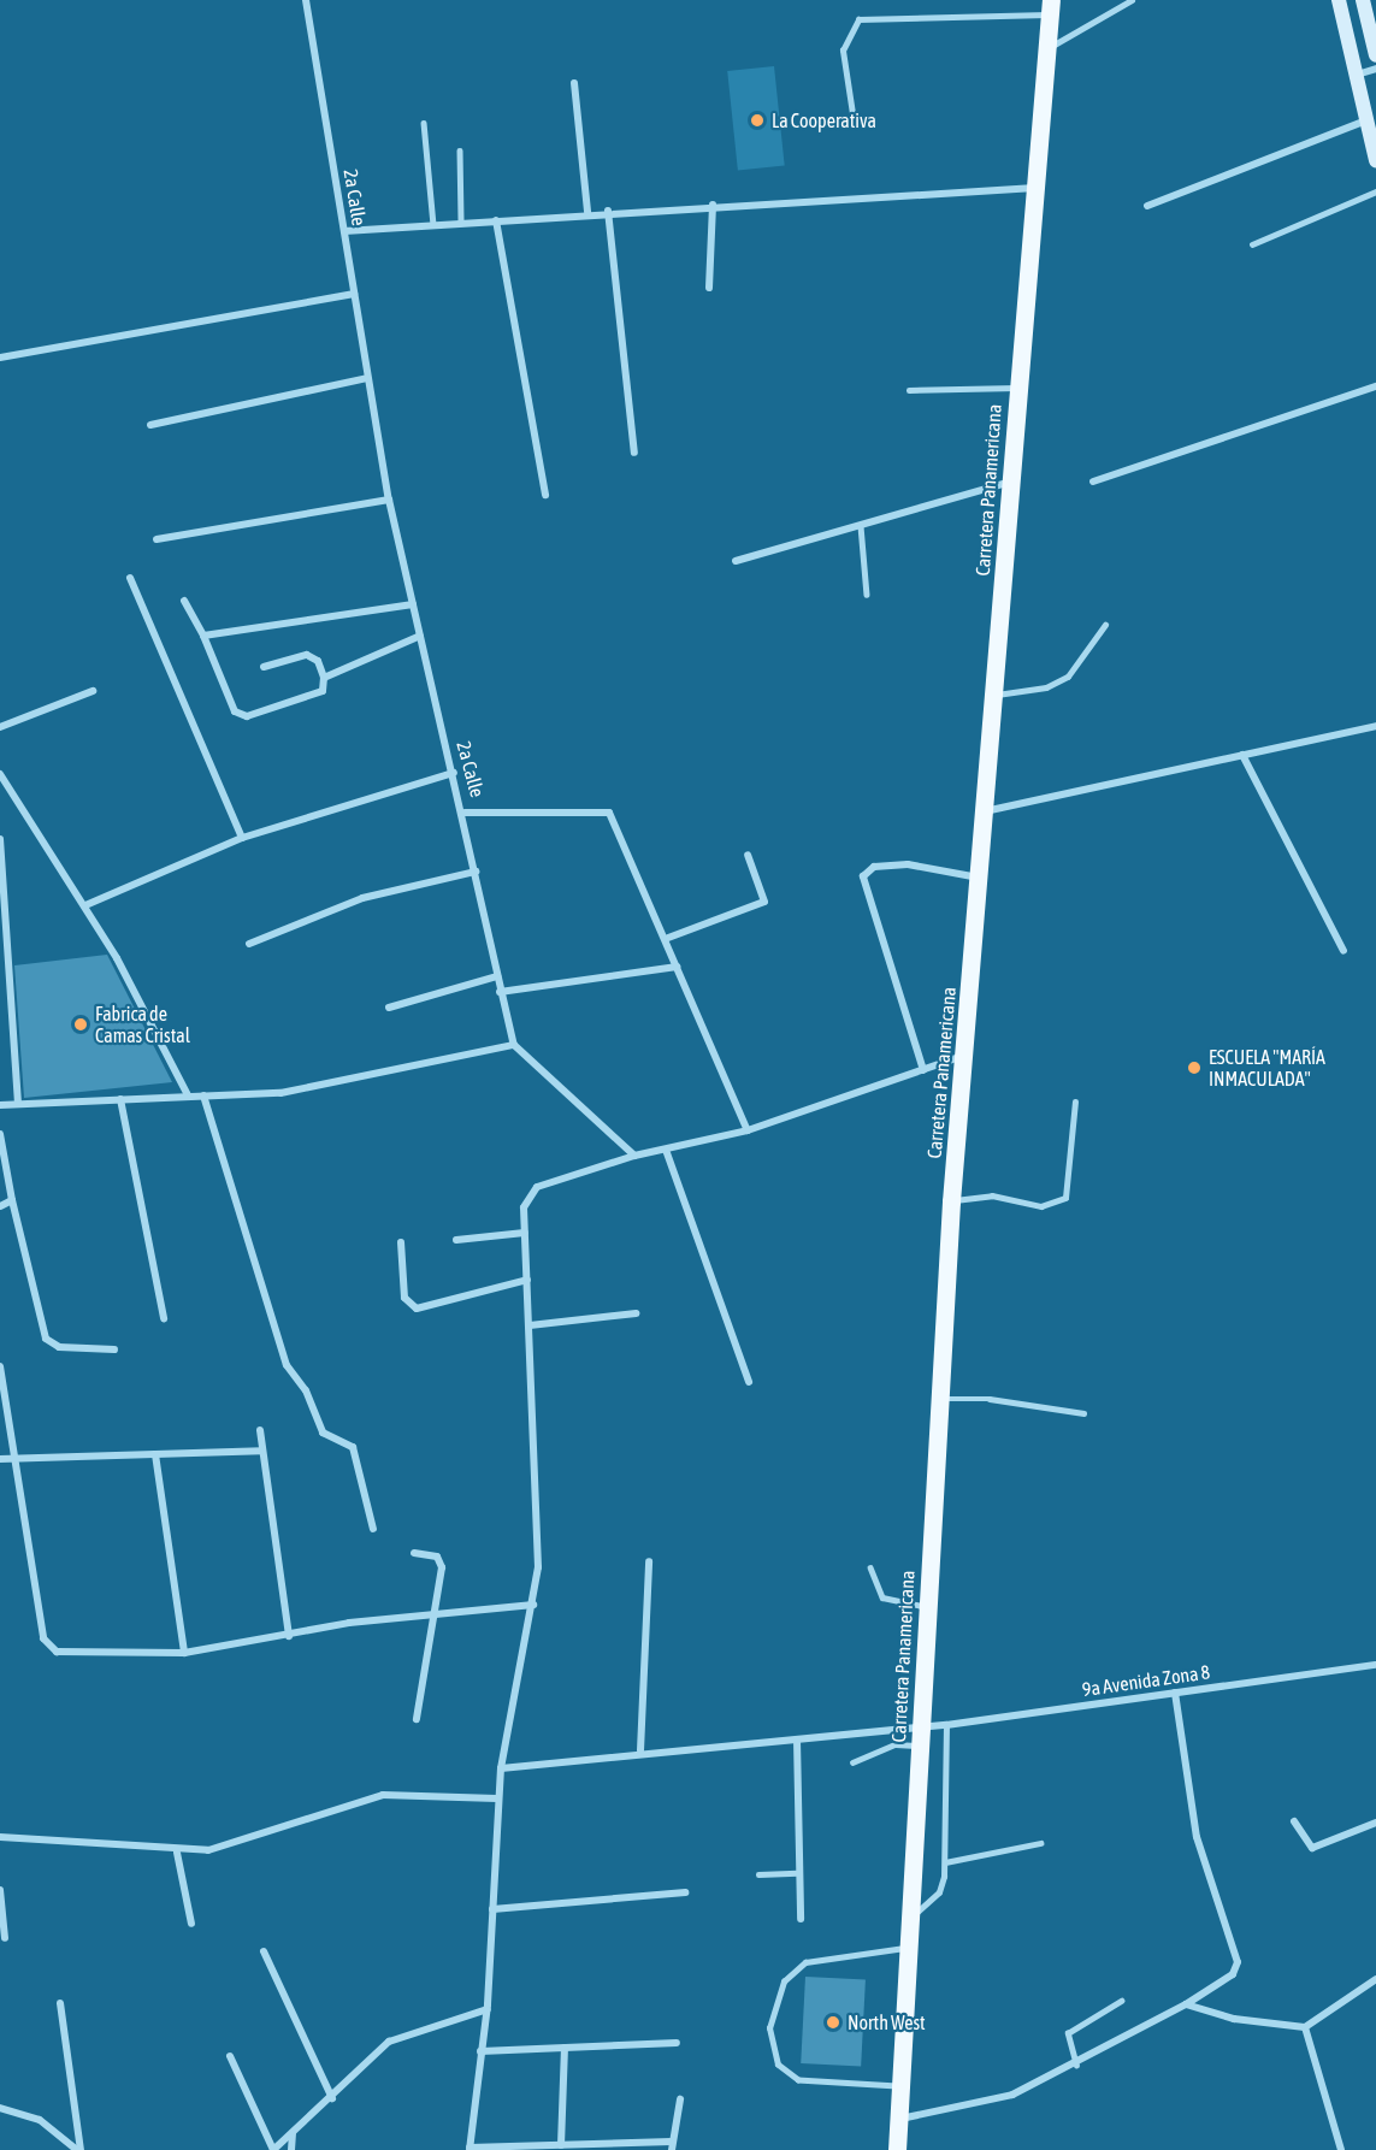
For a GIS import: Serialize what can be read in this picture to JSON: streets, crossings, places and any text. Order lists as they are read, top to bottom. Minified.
{"streets":{"main road":["Carretera Panamericana"],"street":["2a Calle","9a Avenida Zona 8"]},"crossings":[["Carretera Panamericana","9a Avenida Zona 8"]],"places":["La Cooperativa","Fabrica de Camas Cristal","ESCUELA \"MARÍA INMACULADA\"","North West"]}
